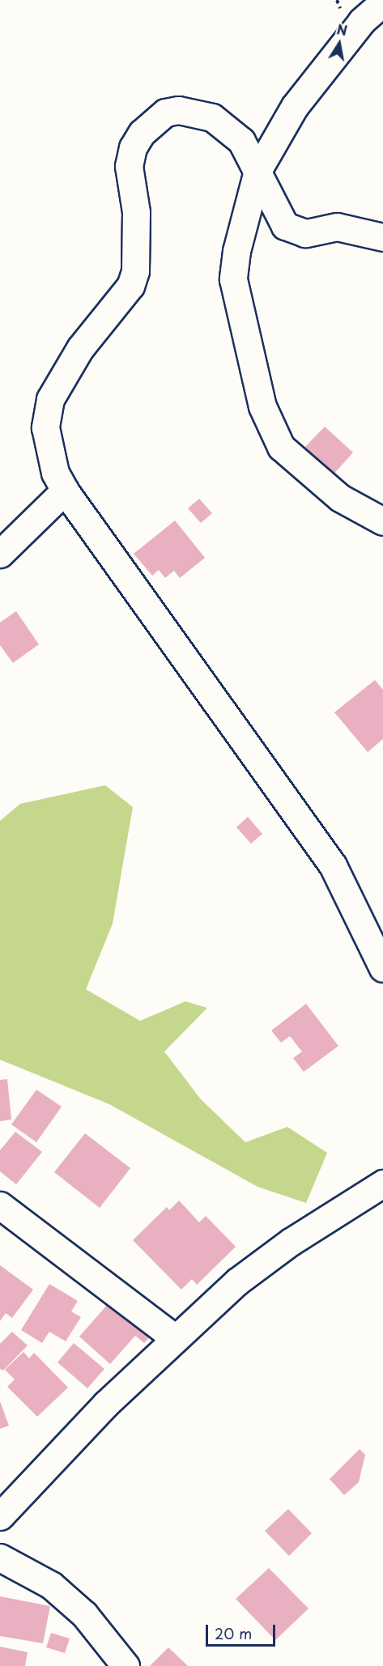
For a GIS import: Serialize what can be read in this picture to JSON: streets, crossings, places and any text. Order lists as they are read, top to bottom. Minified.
{"scale_bar":"20 m","north":"top"}
